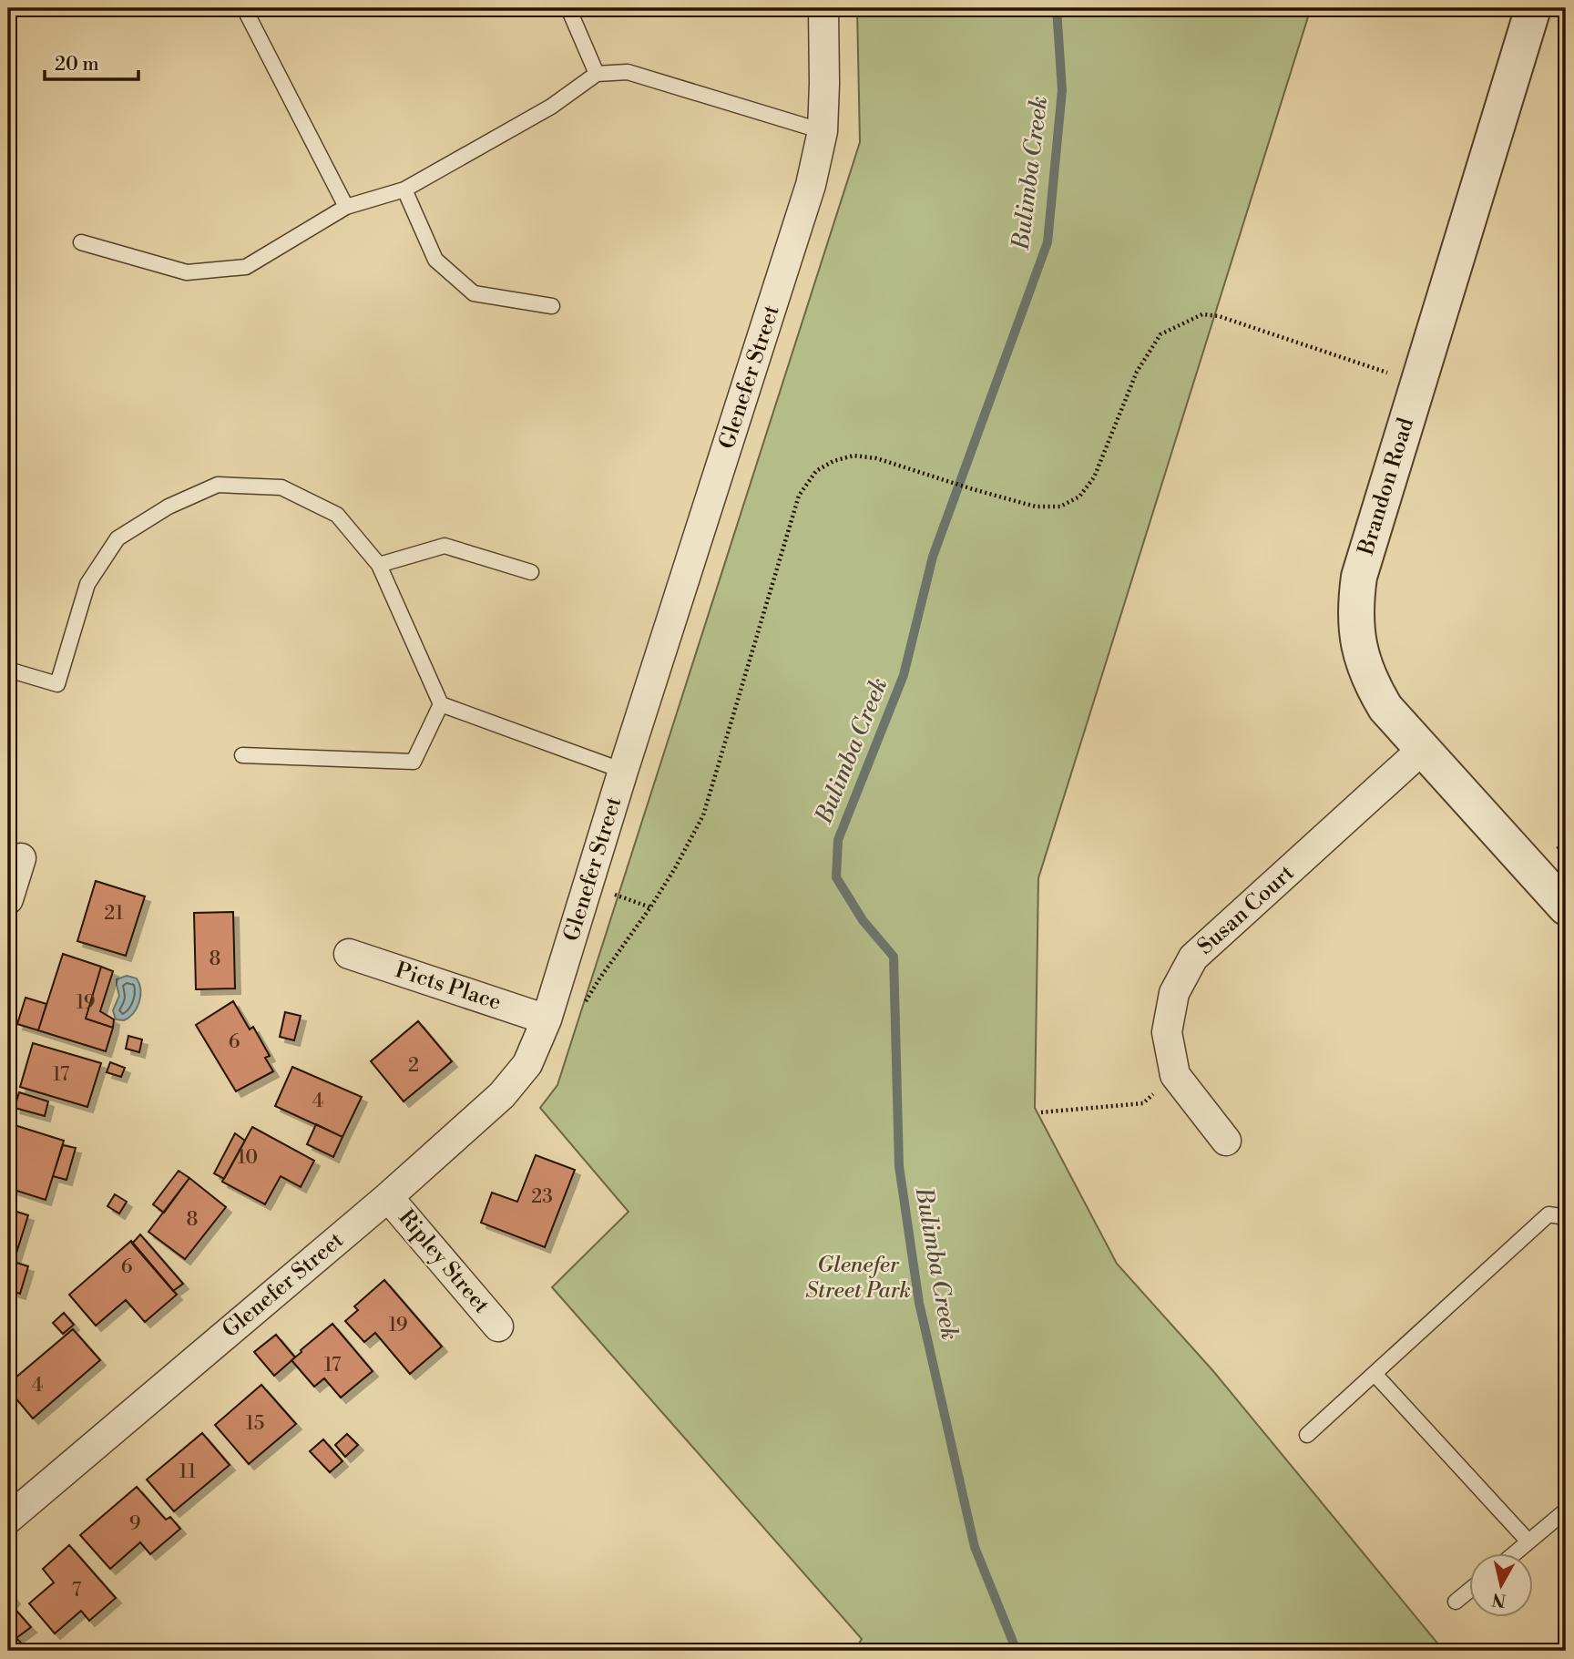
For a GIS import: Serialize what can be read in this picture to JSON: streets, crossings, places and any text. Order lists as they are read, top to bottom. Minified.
{"streets":{"street":["Glenefer Street","Brandon Road","Susan Court","Picts Place","Ripley Street"]},"crossings":[["Glenefer Street","Picts Place"],["Glenefer Street","Ripley Street"],["Brandon Road","Susan Court"]],"water":["Bulimba Creek"],"parks":["Glenefer Street Park"],"house_numbers":["21","8","19","6","2","17","4","10","23","8","6","19","17","4","15","11","9","7"],"scale_bar":"20 m","north":"bottom"}
